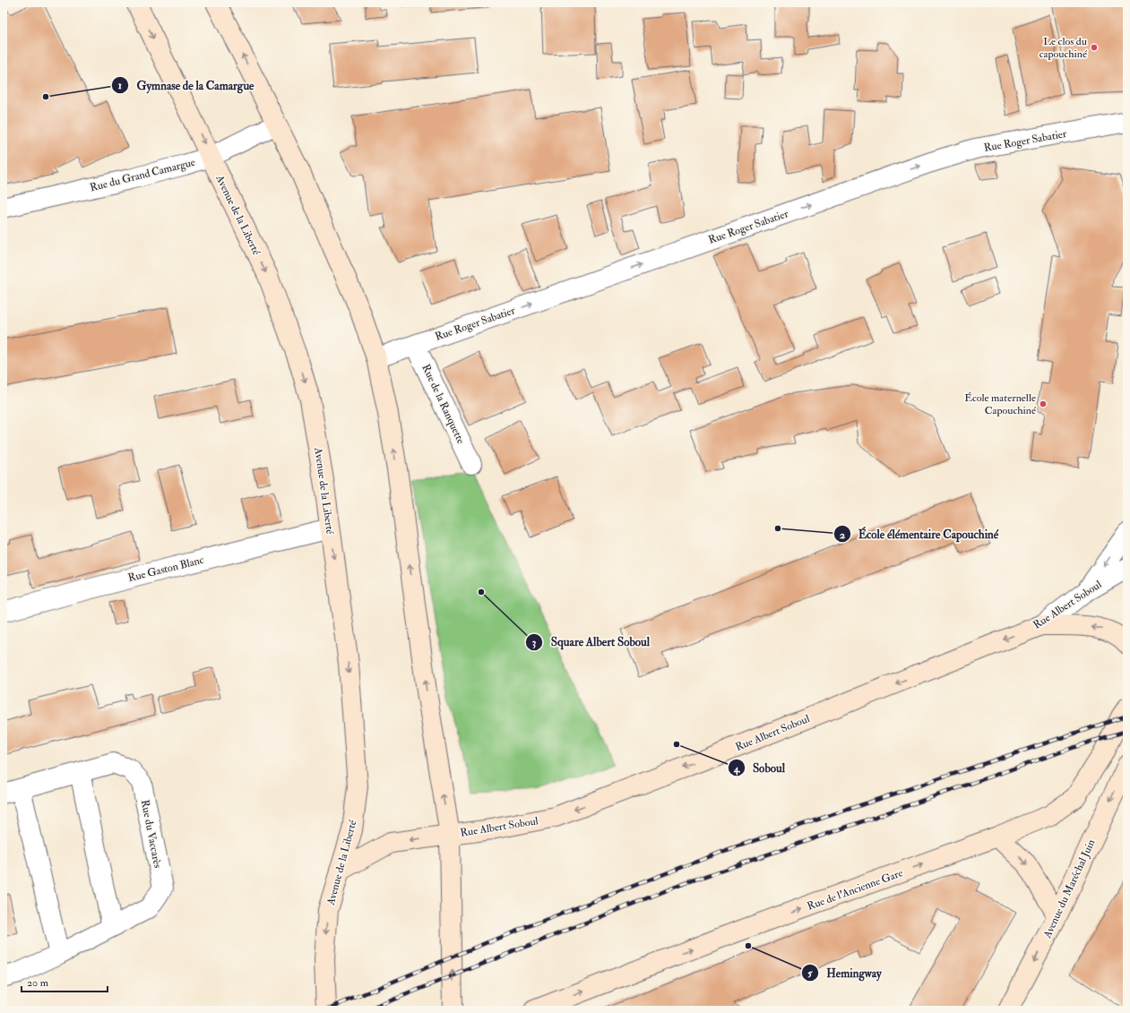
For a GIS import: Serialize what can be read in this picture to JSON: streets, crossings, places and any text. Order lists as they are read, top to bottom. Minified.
{"streets":{"main road":["Avenue de la Liberté","Rue Albert Soboul","Avenue du Maréchal Juin","Rue de l'Ancienne Gare"],"street":["Rue Roger Sabatier","Rue du Grand Camargue","Rue de la Ranquette","Rue Gaston Blanc","Rue du Vaccarès"]},"crossings":[["Rue Roger Sabatier","Rue de la Ranquette"],["Rue du Grand Camargue","Avenue de la Liberté"],["Avenue de la Liberté","Rue Gaston Blanc"],["Avenue de la Liberté","Rue Albert Soboul"]],"one_way":["Rue Roger Sabatier","Rue Albert Soboul","Avenue du Maréchal Juin","Rue de l'Ancienne Gare"],"places":["Le clos du capouchiné","Gymnase de la Camargue","École maternelle Capouchiné","École élémentaire Capouchiné","Square Albert Soboul","Soboul","Hemingway"],"scale_bar":"20 m"}
